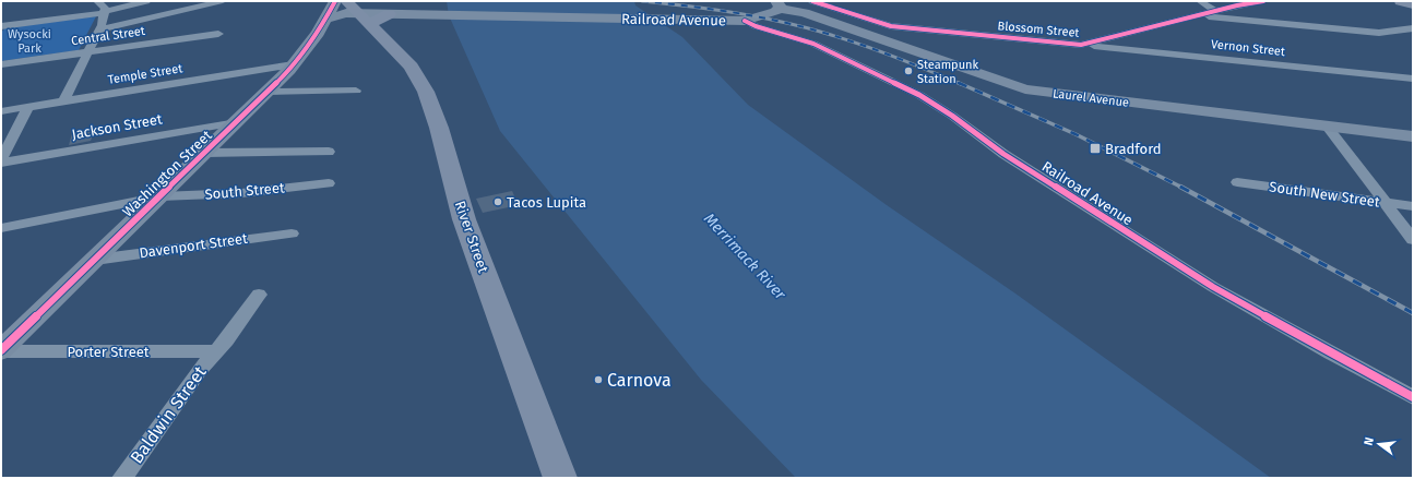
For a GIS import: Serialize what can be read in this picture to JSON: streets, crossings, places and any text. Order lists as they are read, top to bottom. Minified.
{"streets":{"main road":["Railroad Avenue","Laurel Avenue","Washington Street","River Street"],"street":["Blossom Street","Central Street","Vernon Street","Temple Street","Jackson Street","South Street","South New Street","Davenport Street","Porter Street","Baldwin Street"]},"crossings":[["Railroad Avenue","River Street"],["Blossom Street","Vernon Street"],["Temple Street","Washington Street"],["Jackson Street","Washington Street"],["Washington Street","South Street"],["Washington Street","Davenport Street"],["Washington Street","Porter Street"],["Porter Street","Baldwin Street"]],"water":["Merrimack River"],"parks":["Wysocki Park"],"places":{"other":["Steampunk Station","Tacos Lupita","Carnova"],"transit":["Bradford"]},"north":"left"}
